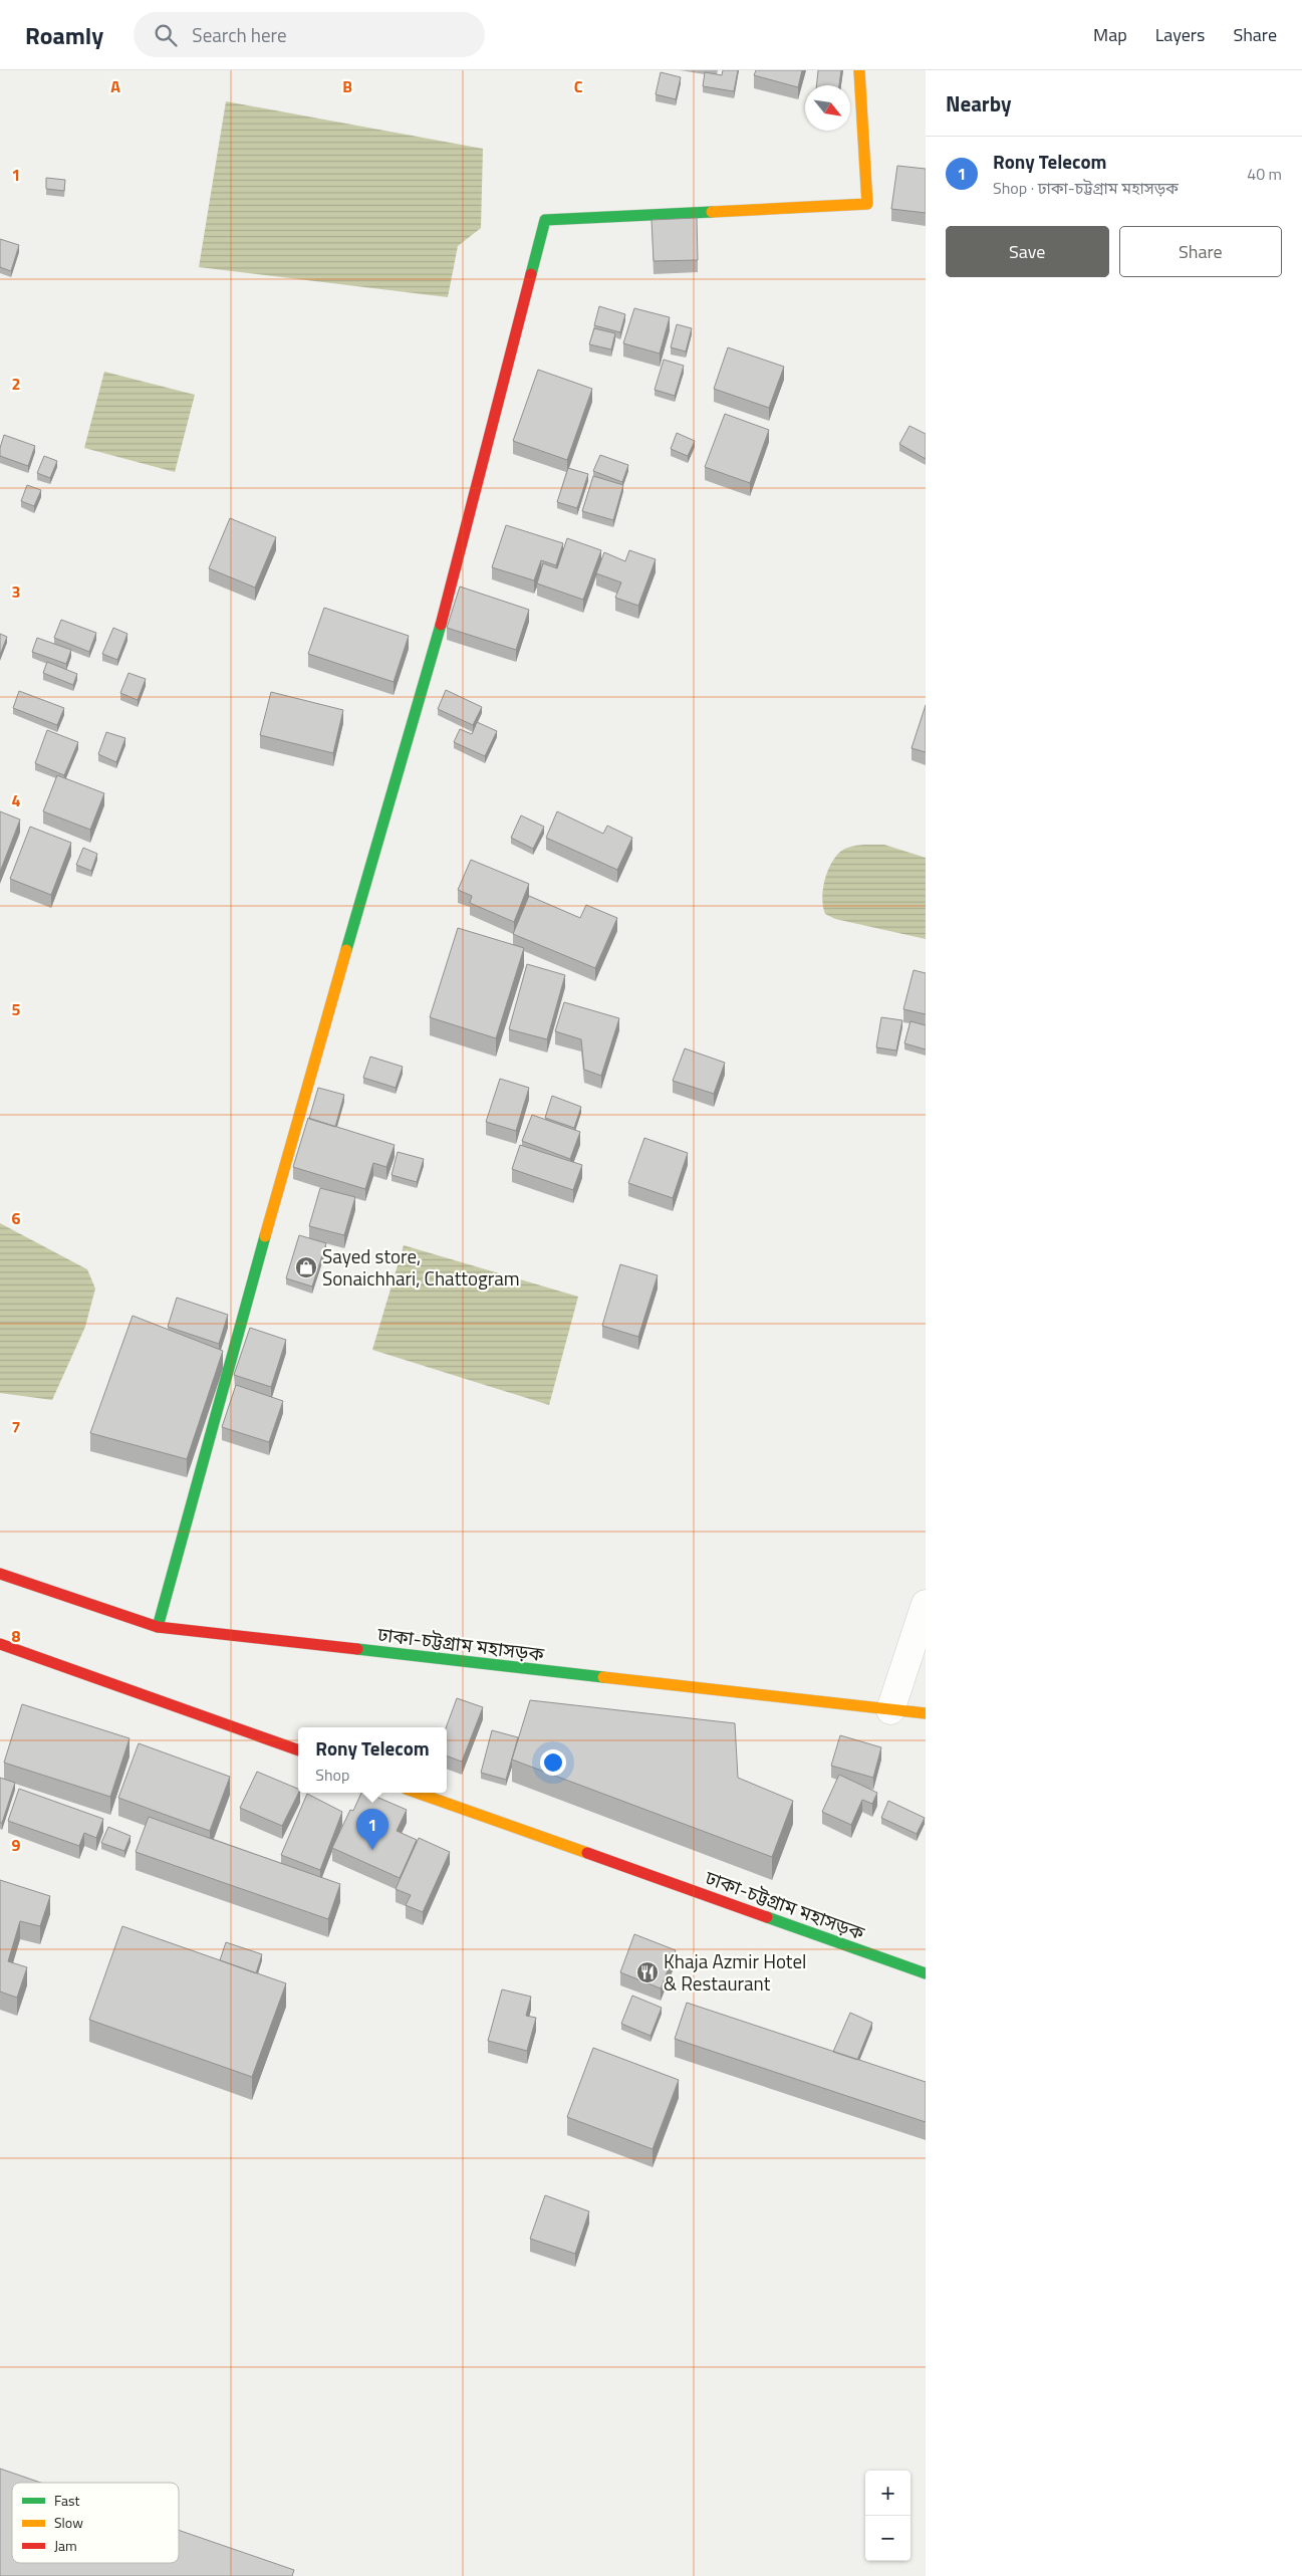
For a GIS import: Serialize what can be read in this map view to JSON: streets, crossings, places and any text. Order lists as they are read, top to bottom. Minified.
{"streets":{"main road":["ঢাকা-চট্টগ্রাম মহাসড়ক"]},"places":{"shop":["Sayed store, Sonaichhari, Chattogram"],"restaurant":["Khaja Azmir Hotel & Restaurant"]},"legend":["Fast","Slow","Jam"],"north":"bottom right","page":{"header":"Roamly","search":"Search here","nav":["Map","Layers","Share"],"heading":"Nearby","list":[{"mark":"1","name":"Rony Telecom","note":"Shop · ঢাকা-চট্টগ্রাম মহাসড়ক","value":"40 m"}],"buttons":["Save","Share"],"popup":["Rony Telecom","Shop"],"pins":"1","map_buttons":["+","−"]},"grid":{"columns":["A","B","C"],"rows":["1","2","3","4","5","6","7","8","9"]}}
